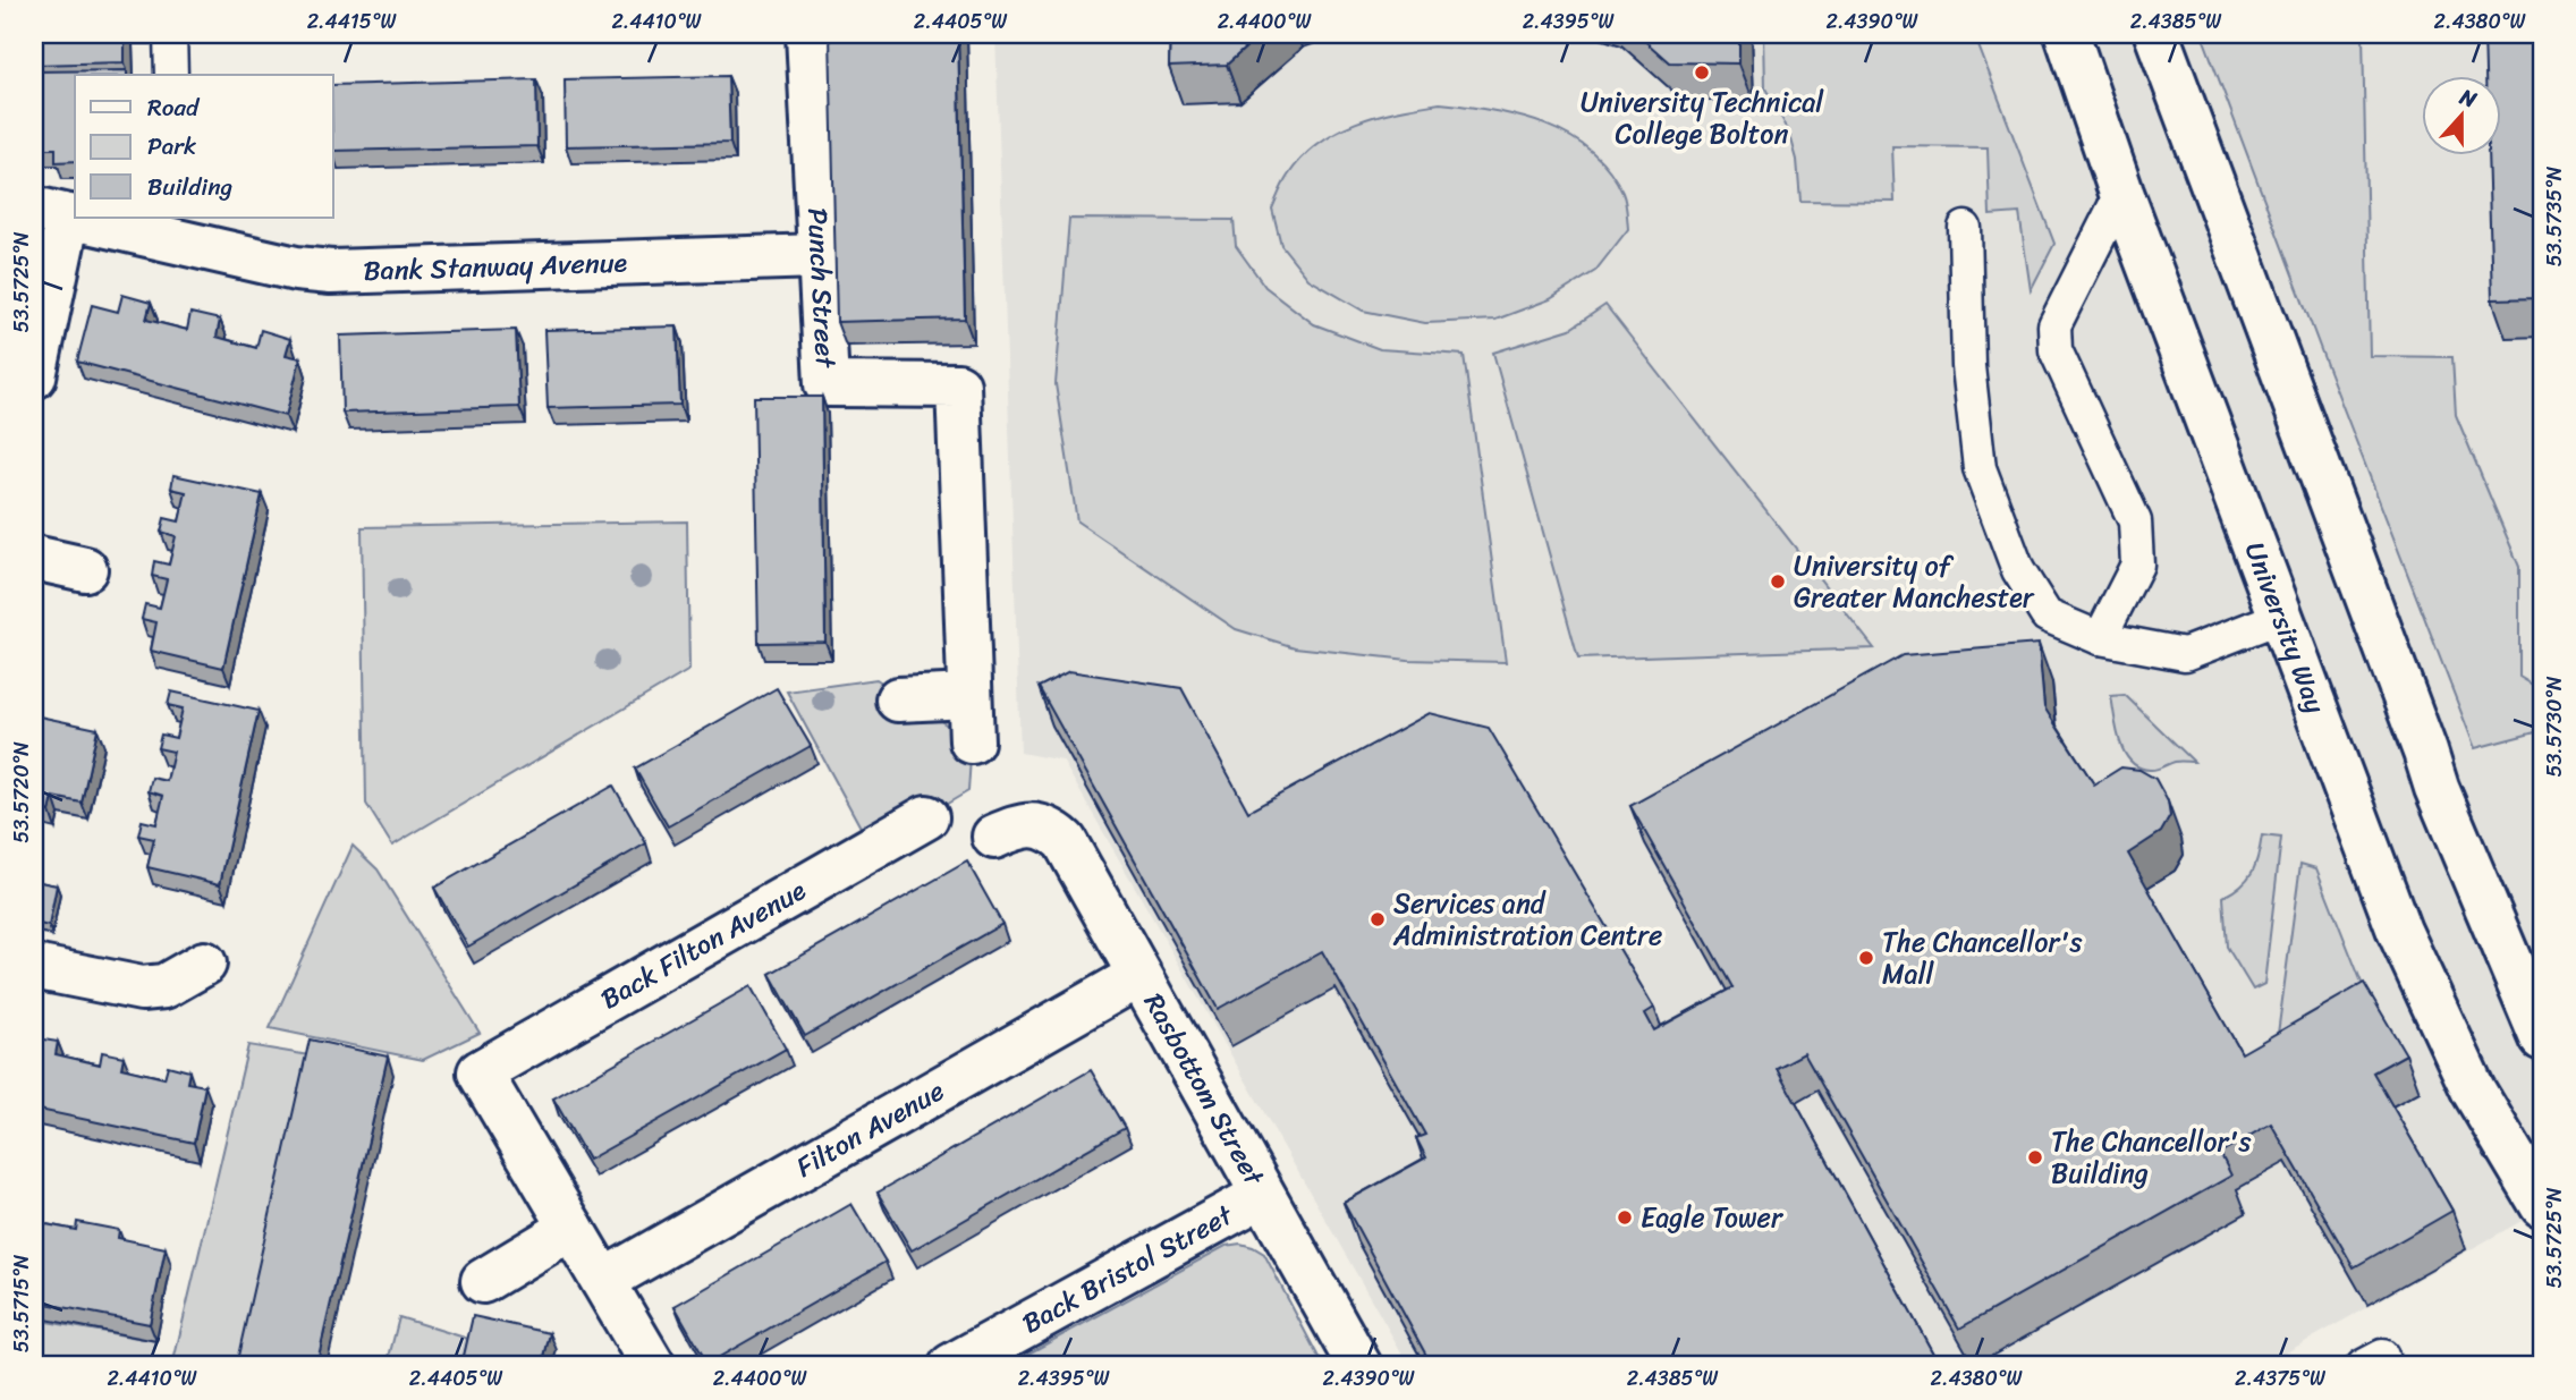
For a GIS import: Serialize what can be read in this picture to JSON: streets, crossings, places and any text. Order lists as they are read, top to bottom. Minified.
{"streets":{"street":["Bank Stanway Avenue","Punch Street","University Way","Back Filton Avenue","Rasbottom Street","Filton Avenue","Back Bristol Street"]},"crossings":[["Bank Stanway Avenue","Punch Street"],["Rasbottom Street","Filton Avenue"],["Rasbottom Street","Back Bristol Street"]],"places":["University Technical College Bolton","University of Greater Manchester","Services and Administration Centre","The Chancellor's Mall","The Chancellor's Building","Eagle Tower"],"legend":["Road","Park","Building"],"north":"top","coordinates":["2.4415°W","2.4410°W","2.4405°W","2.4400°W","2.4395°W","2.4390°W","2.4385°W","2.4380°W","53.5735°N","53.5725°N","53.5730°N","53.5720°N","53.5715°N","2.4375°W"]}
